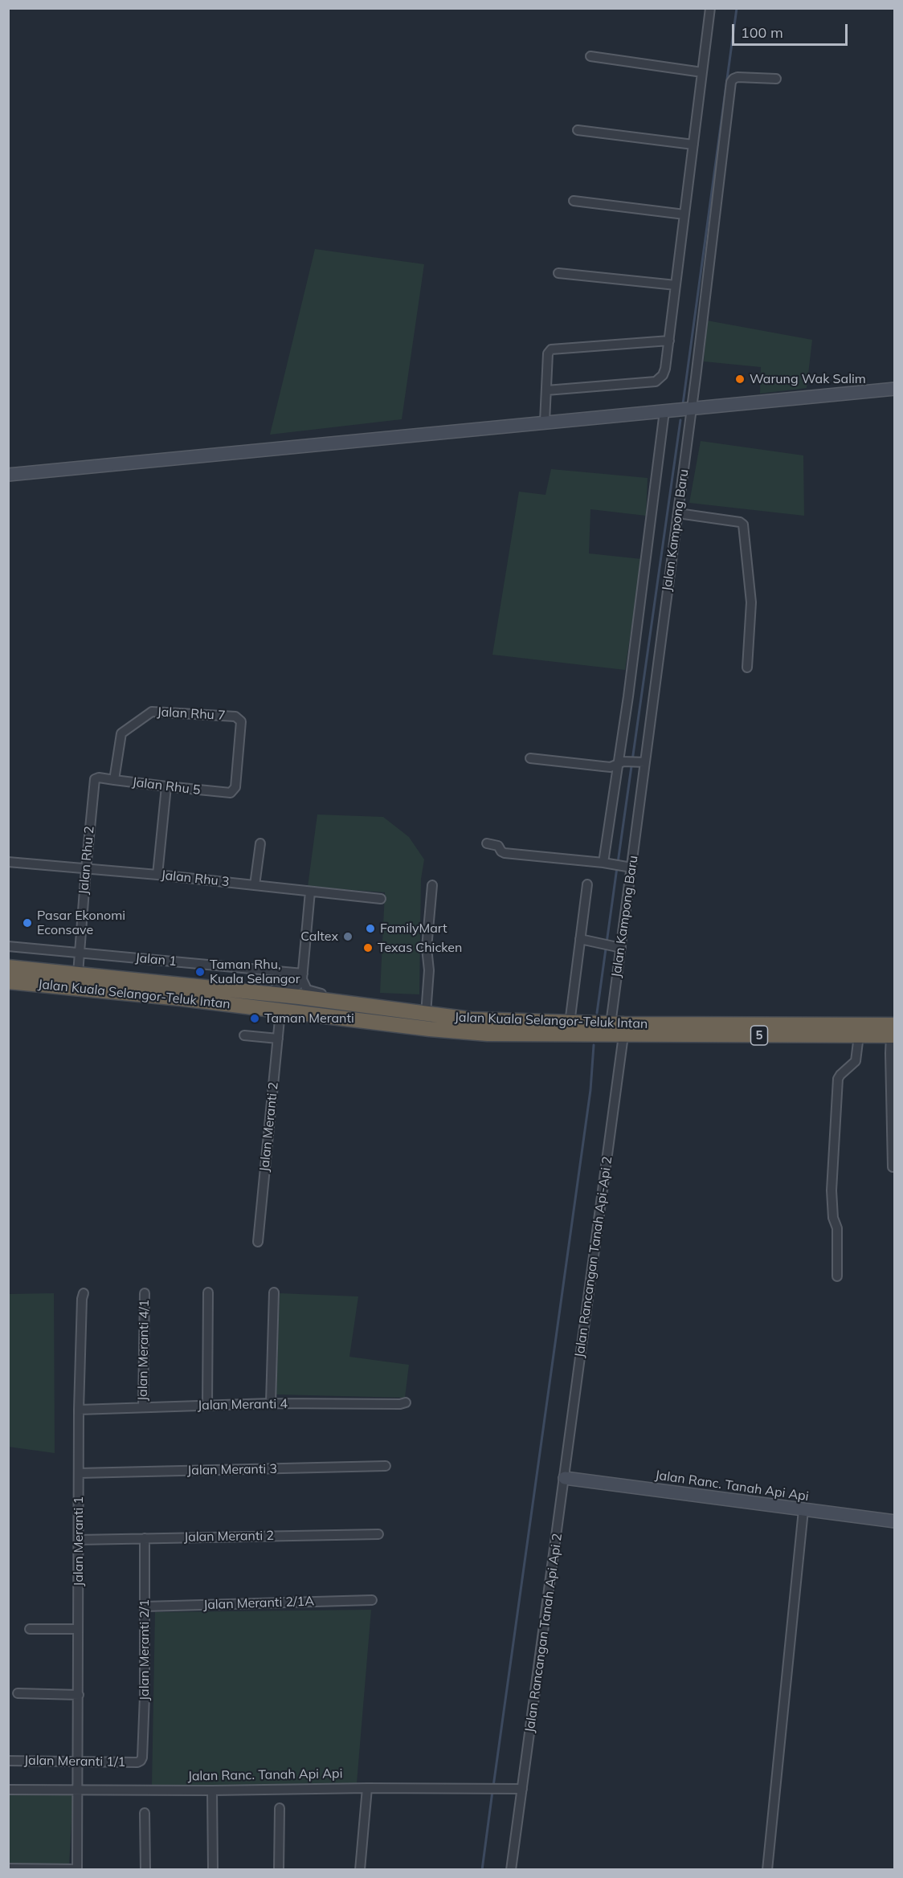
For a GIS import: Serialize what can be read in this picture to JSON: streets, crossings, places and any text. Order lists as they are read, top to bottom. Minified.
{"streets":{"highway":["Jalan Kuala Selangor-Teluk Intan","5"],"street":["Jalan Kampong Baru","Jalan Rhu 7","Jalan Rhu 5","Jalan Rhu 2","Jalan Rhu 3","Jalan 1","Jalan Meranti 2","Jalan Rancangan Tanah Api-Api 2","Jalan Meranti 4/1","Jalan Meranti 4","Jalan Meranti 3","Jalan Ranc. Tanah Api Api","Jalan Meranti 1","Jalan Meranti 2/1A","Jalan Rancangan Tanah Api Api 2","Jalan Meranti 2/1","Jalan Meranti 1/1"]},"crossings":[["Jalan Kampong Baru","Jalan Kuala Selangor-Teluk Intan"],["Jalan Rhu 7","Jalan Rhu 5"],["Jalan Rhu 5","Jalan Rhu 2"],["Jalan Rhu 2","Jalan Rhu 3"],["Jalan Rhu 2","Jalan 1"],["Jalan Rhu 2","Jalan Kuala Selangor-Teluk Intan"],["Jalan Kuala Selangor-Teluk Intan","Jalan Meranti 2"],["Jalan Kuala Selangor-Teluk Intan","Jalan Rancangan Tanah Api-Api 2"],["Jalan Meranti 2","Jalan Meranti 1"],["Jalan Meranti 2","Jalan Meranti 2/1"],["Jalan Rancangan Tanah Api-Api 2","Jalan Ranc. Tanah Api Api"],["Jalan Rancangan Tanah Api-Api 2","Jalan Rancangan Tanah Api Api 2"],["Jalan Meranti 4/1","Jalan Meranti 4"],["Jalan Meranti 4","Jalan Meranti 1"],["Jalan Meranti 3","Jalan Meranti 1"],["Jalan Ranc. Tanah Api Api","Jalan Meranti 1"],["Jalan Ranc. Tanah Api Api","Jalan Rancangan Tanah Api Api 2"],["Jalan Meranti 1","Jalan Meranti 1/1"],["Jalan Meranti 2/1A","Jalan Meranti 2/1"],["Jalan Meranti 2/1","Jalan Meranti 1/1"]],"places":["Warung Wak Salim","Pasar Ekonomi Econsave","FamilyMart","Caltex","Texas Chicken","Taman Rhu, Kuala Selangor","Taman Meranti"],"scale_bar":"100 m"}
